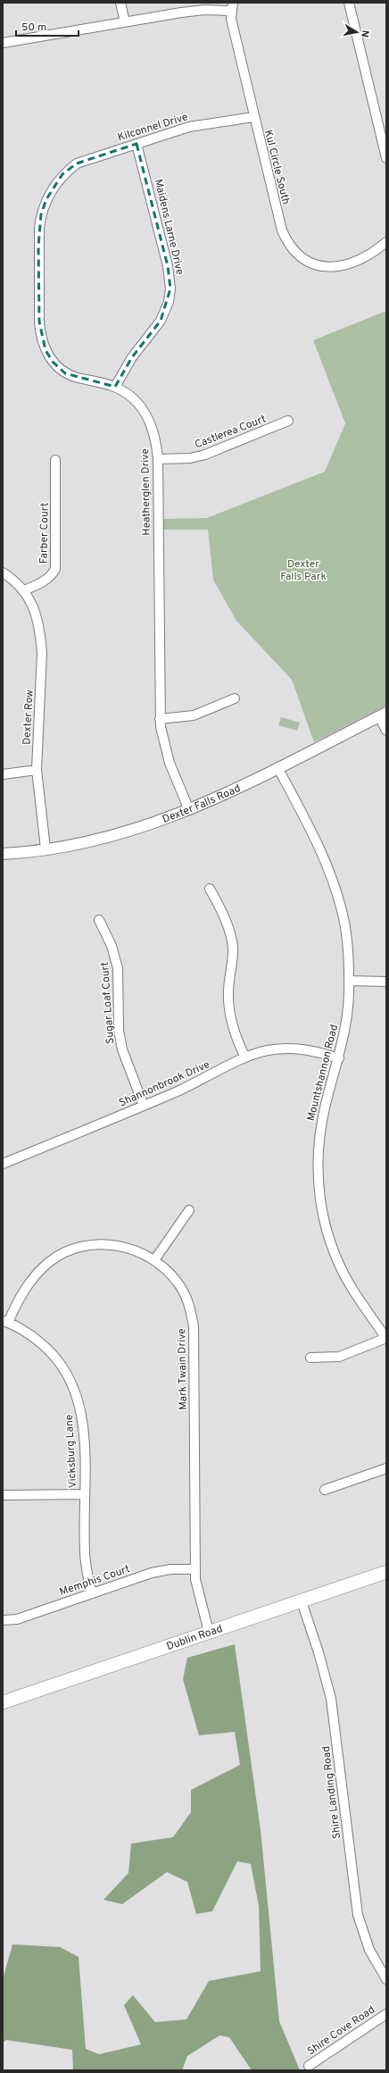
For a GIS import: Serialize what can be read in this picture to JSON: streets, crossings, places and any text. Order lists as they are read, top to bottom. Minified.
{"streets":{"main road":["Dublin Road"],"street":["Kilconnel Drive","Kul Circle South","Maidens Larne Drive","Castlerea Court","Heatherglen Drive","Farber Court","Dexter Row","Dexter Falls Road","Sugar Loaf Court","Mountshannon Road","Shannonbrook Drive","Mark Twain Drive","Vicksburg Lane","Memphis Court","Shire Landing Road","Shire Cove Road"]},"crossings":[["Kilconnel Drive","Kul Circle South"],["Kilconnel Drive","Maidens Larne Drive"],["Kilconnel Drive","Heatherglen Drive"],["Maidens Larne Drive","Heatherglen Drive"],["Castlerea Court","Heatherglen Drive"],["Heatherglen Drive","Dexter Falls Road"],["Farber Court","Dexter Row"],["Dexter Row","Dexter Falls Road"],["Dexter Falls Road","Mountshannon Road"],["Sugar Loaf Court","Shannonbrook Drive"],["Mountshannon Road","Shannonbrook Drive"],["Mark Twain Drive","Vicksburg Lane"],["Mark Twain Drive","Memphis Court"],["Mark Twain Drive","Dublin Road"],["Vicksburg Lane","Memphis Court"],["Dublin Road","Shire Landing Road"]],"parks":["Dexter Falls Park"],"scale_bar":"50 m","north":"right"}
